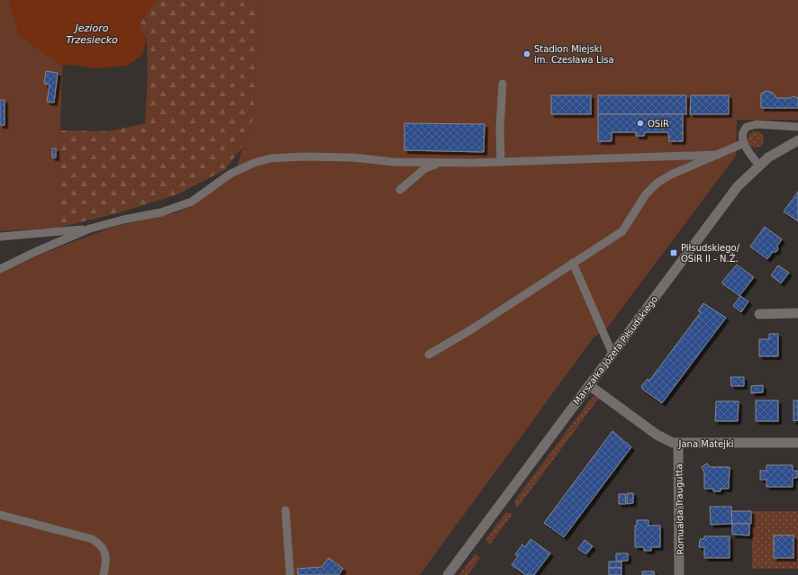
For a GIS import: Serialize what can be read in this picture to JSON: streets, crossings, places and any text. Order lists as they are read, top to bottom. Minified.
{"streets":{"street":["Marszałka Józefa Piłsudskiego","Jana Matejki","Romualda Traugutta"]},"crossings":[["Marszałka Józefa Piłsudskiego","Jana Matejki"],["Jana Matejki","Romualda Traugutta"]],"water":["Jezioro Trzesiecko"],"places":{"other":["Stadion Miejski im. Czesława Lisa","OSiR"],"transit":["Piłsudskiego/ OSiR II - N.Ż."]}}
